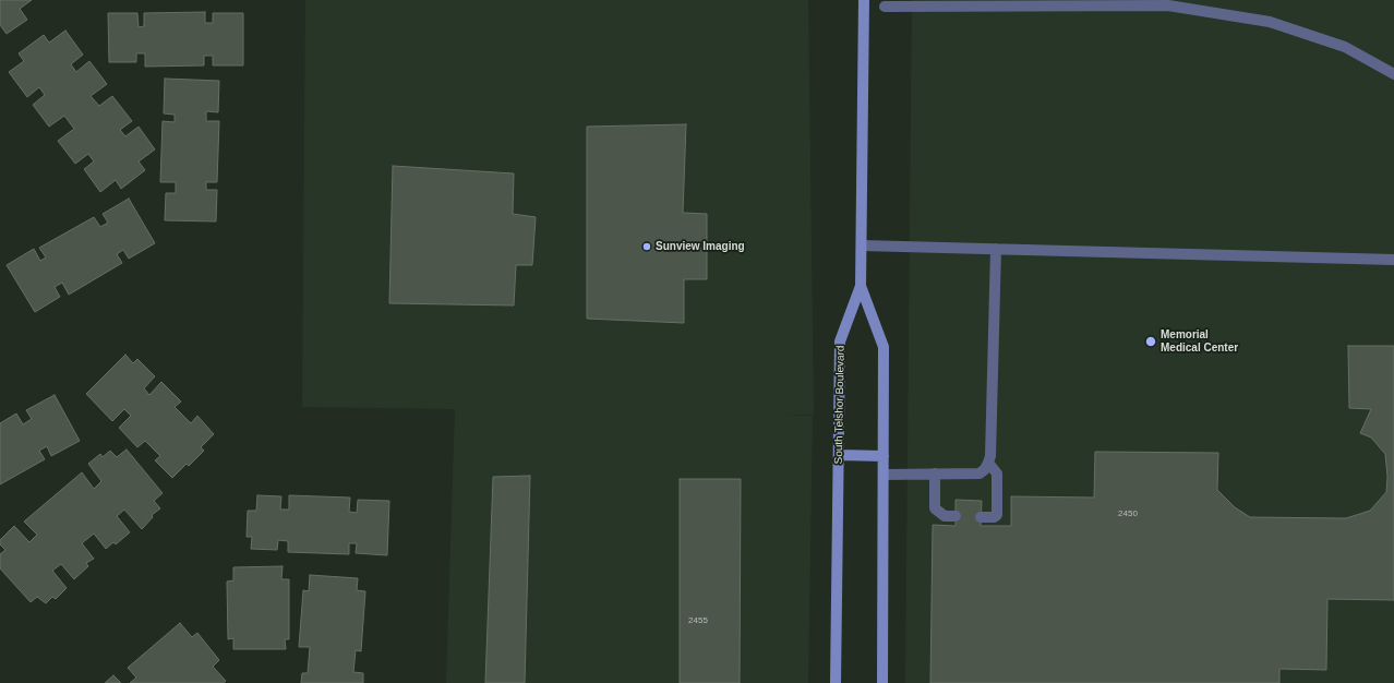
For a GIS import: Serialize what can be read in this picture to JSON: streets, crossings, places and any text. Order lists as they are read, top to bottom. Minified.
{"streets":{"main road":["South Telshor Boulevard"]},"places":["Sunview Imaging","Memorial Medical Center"],"house_numbers":["2450","2455"]}
